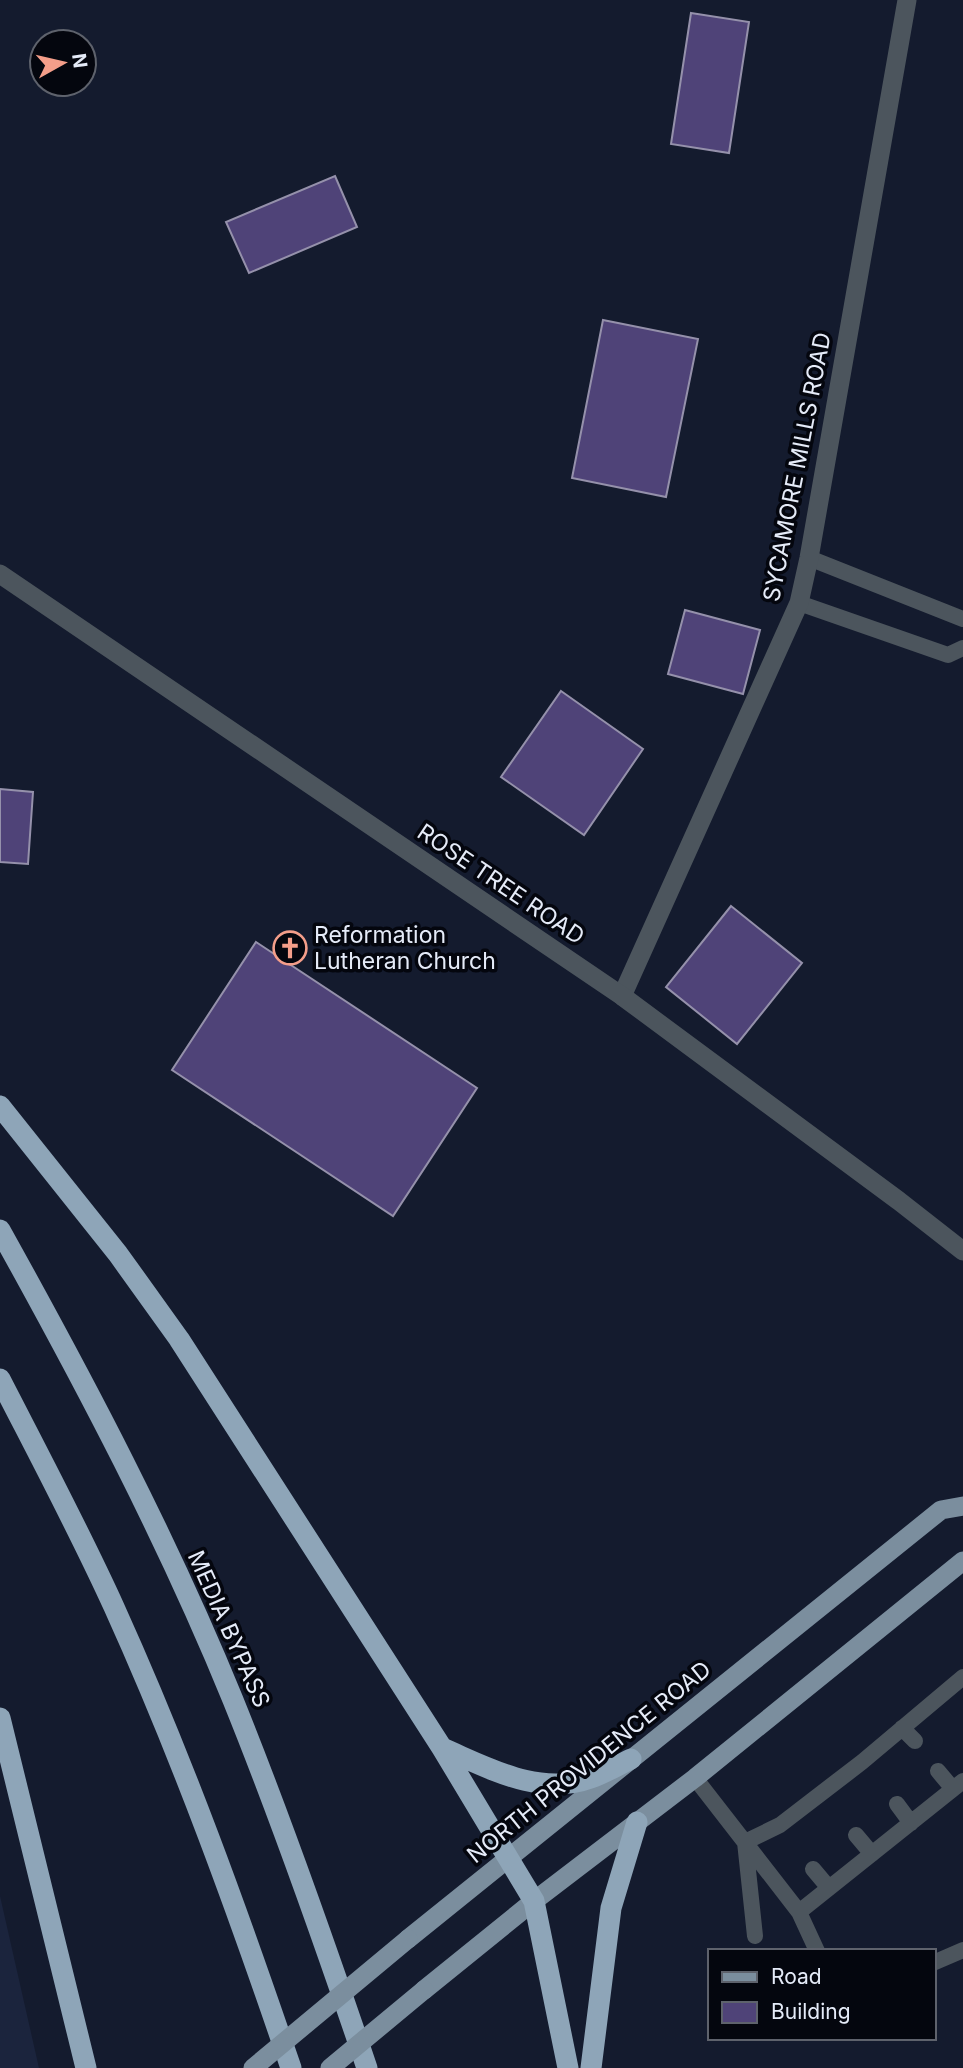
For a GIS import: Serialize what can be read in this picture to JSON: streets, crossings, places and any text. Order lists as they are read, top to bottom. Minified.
{"streets":{"highway":["MEDIA BYPASS"],"main road":["NORTH PROVIDENCE ROAD"],"street":["SYCAMORE MILLS ROAD","ROSE TREE ROAD"]},"crossings":[["SYCAMORE MILLS ROAD","ROSE TREE ROAD"]],"places":{"church":["Reformation Lutheran Church"]},"legend":["Road","Building"],"north":"right"}
